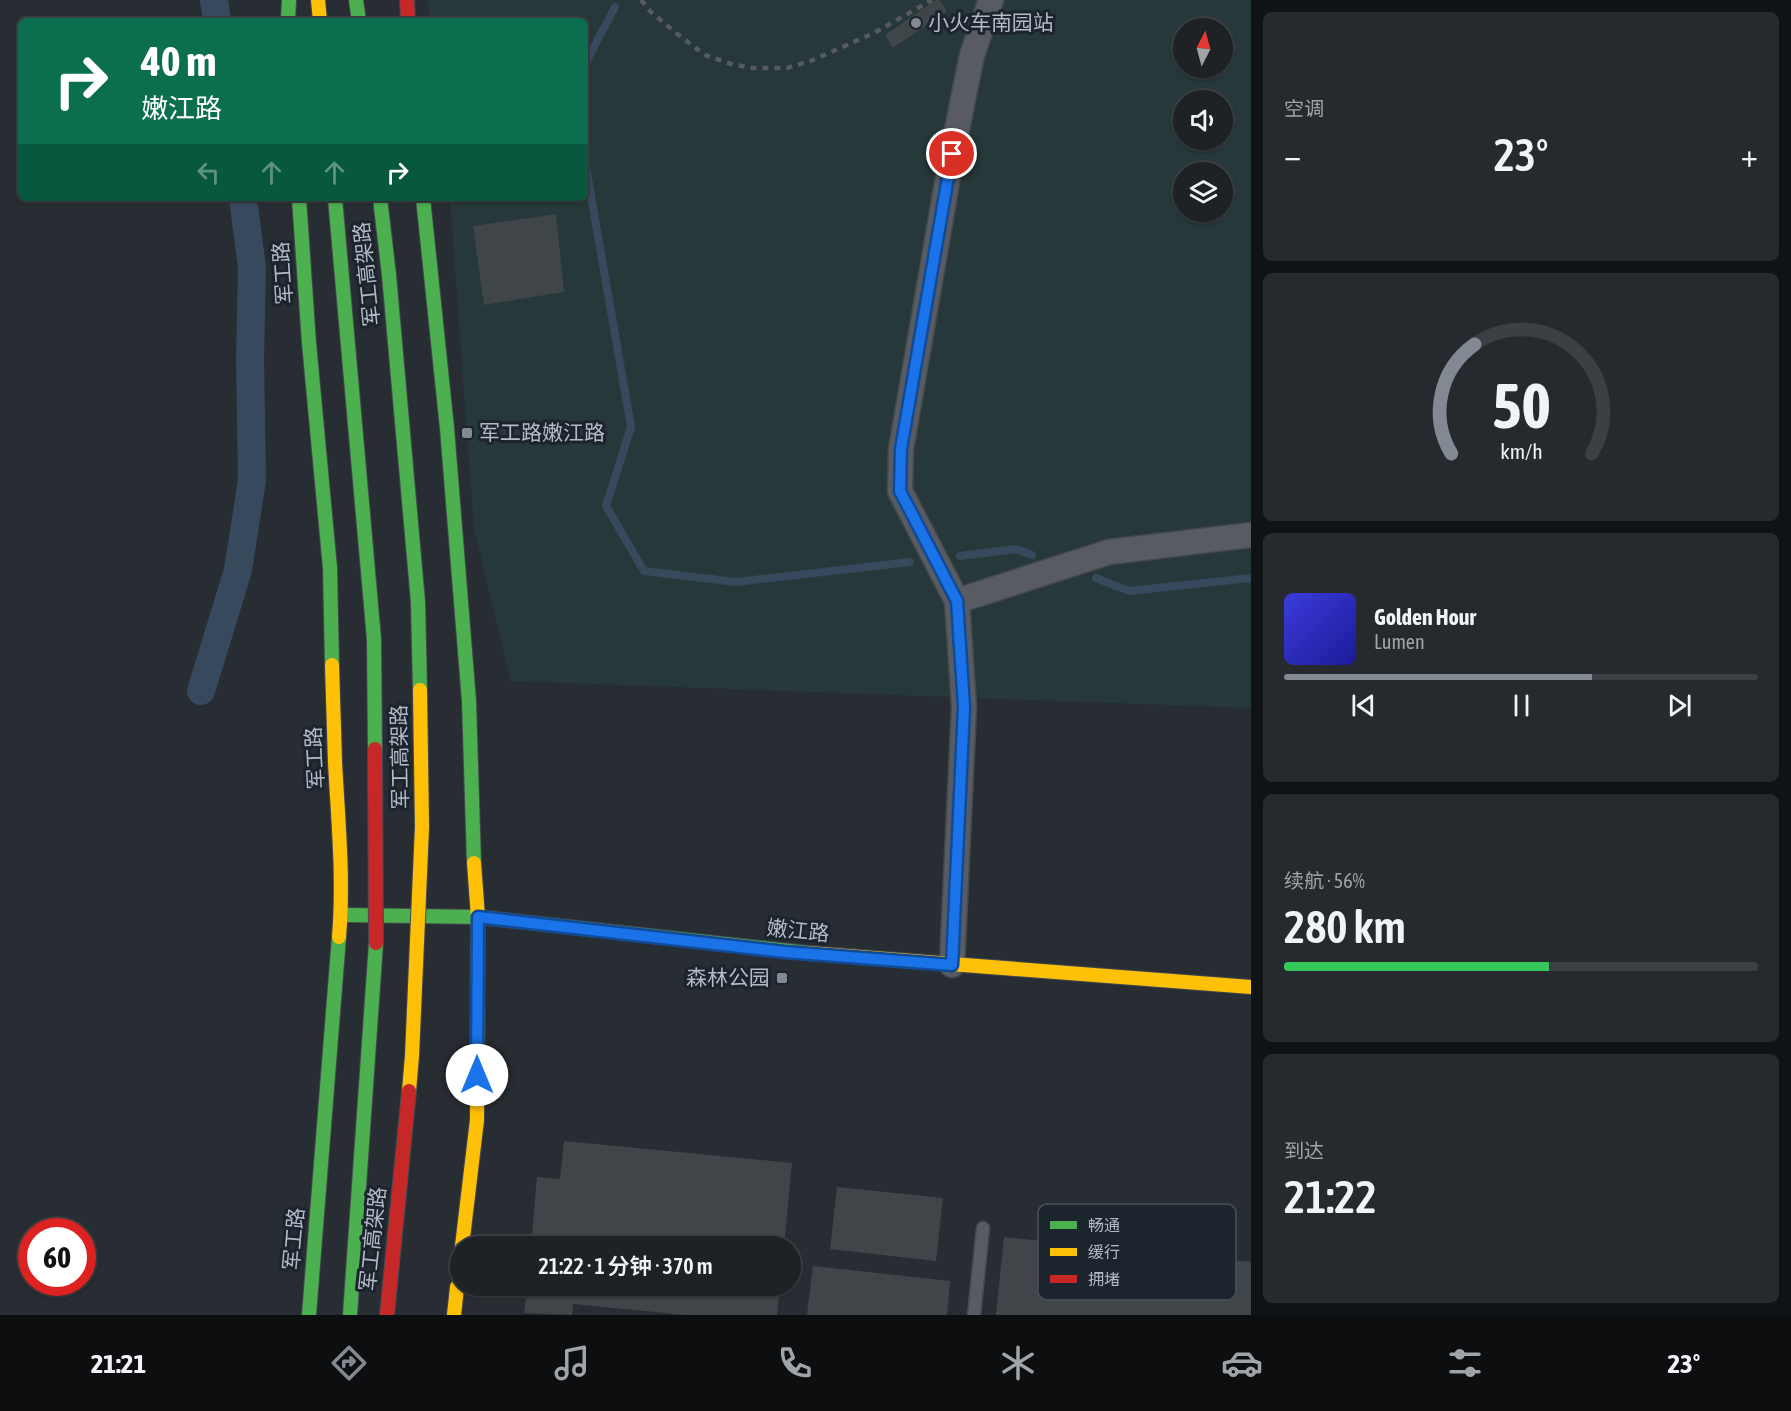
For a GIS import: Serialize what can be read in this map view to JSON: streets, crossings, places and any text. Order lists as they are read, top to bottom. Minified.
{"streets":{"main road":["军工路","军工高架路","嫩江路"]},"crossings":[["军工路","嫩江路"]],"places":{"other":["小火车南园站"],"transit":["军工路嫩江路","森林公园"]},"legend":["畅通","缓行","拥堵"],"north":"top","page":{"tile":["空调",["续航 · 56%","280 km"],["到达","21:22"]],"turn":["40 m","嫩江路"],"heat":["−","23°","+"],"song":["Golden Hour","Lumen"],"limit":"60","trip":"21:22 · 1 分钟 · 370 m","tabs":["21:21","23°"],"gauge":["50","km/h"]}}
